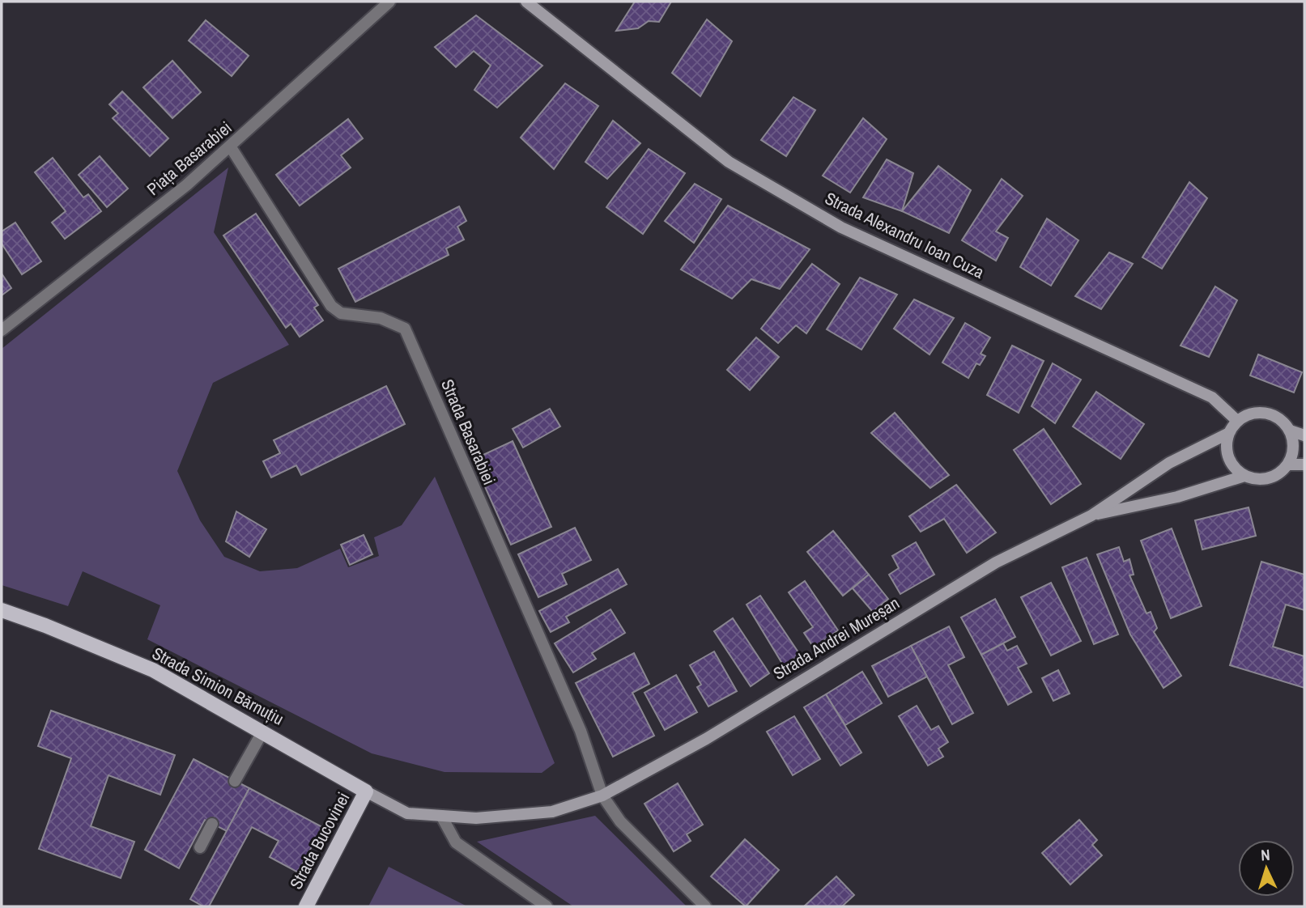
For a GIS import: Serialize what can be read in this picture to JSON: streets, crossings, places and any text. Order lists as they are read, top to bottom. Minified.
{"streets":{"main road":["Strada Alexandru Ioan Cuza","Strada Andrei Mureșan","Strada Simion Bărnuțiu","Strada Bucovinei"],"street":["Piața Basarabiei","Strada Basarabiei"]},"crossings":[["Piața Basarabiei","Strada Basarabiei"],["Strada Alexandru Ioan Cuza","Strada Andrei Mureșan"],["Strada Basarabiei","Strada Andrei Mureșan"],["Strada Simion Bărnuțiu","Strada Bucovinei"]],"north":"top"}
